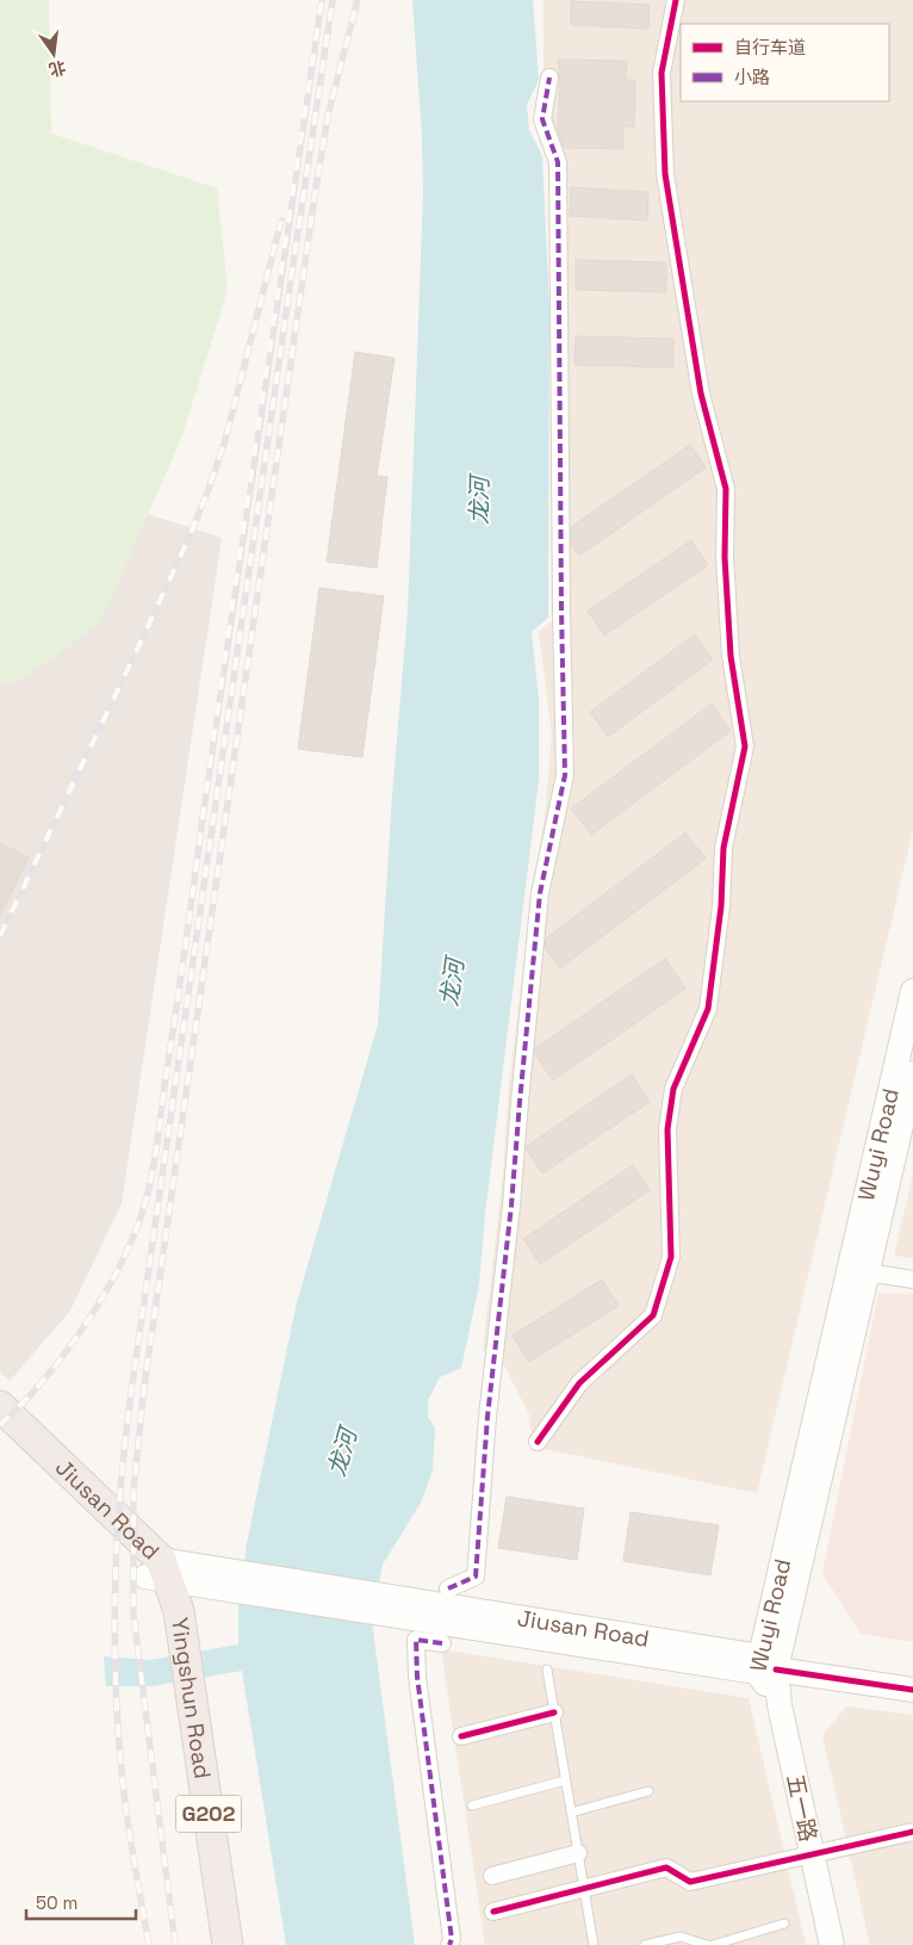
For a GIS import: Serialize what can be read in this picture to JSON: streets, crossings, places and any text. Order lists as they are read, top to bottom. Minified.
{"streets":{"highway":["Jiusan Road","Yingshun Road","G202"],"main road":["Wuyi Road","五一路"]},"crossings":[["Wuyi Road","Jiusan Road"],["Wuyi Road","五一路"],["Jiusan Road","Yingshun Road"]],"water":["龙河"],"legend":["自行车道","小路"],"scale_bar":"50 m","north":"bottom"}
